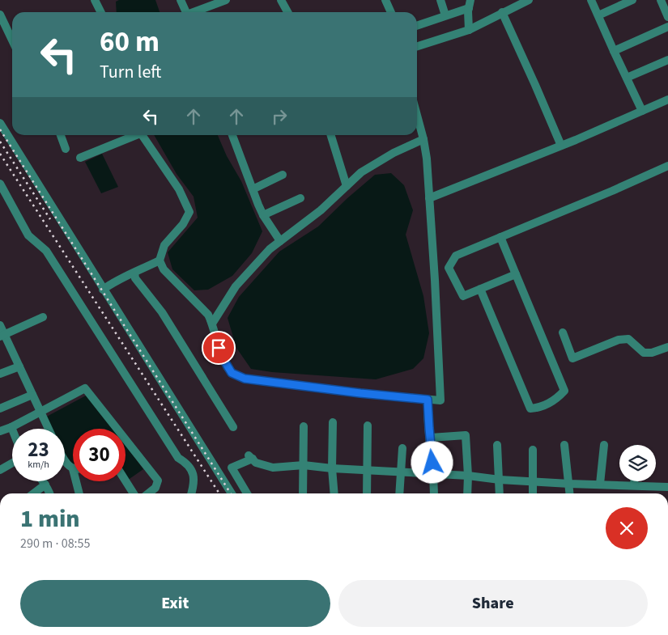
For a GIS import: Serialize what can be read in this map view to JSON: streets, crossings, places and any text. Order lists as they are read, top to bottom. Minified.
{"page":{"turn":["60 m","Turn left"],"speed":"23 km/h","limit":"30","heading":["1 min","290 m · 08:55"],"buttons":["Exit","Share"]}}
